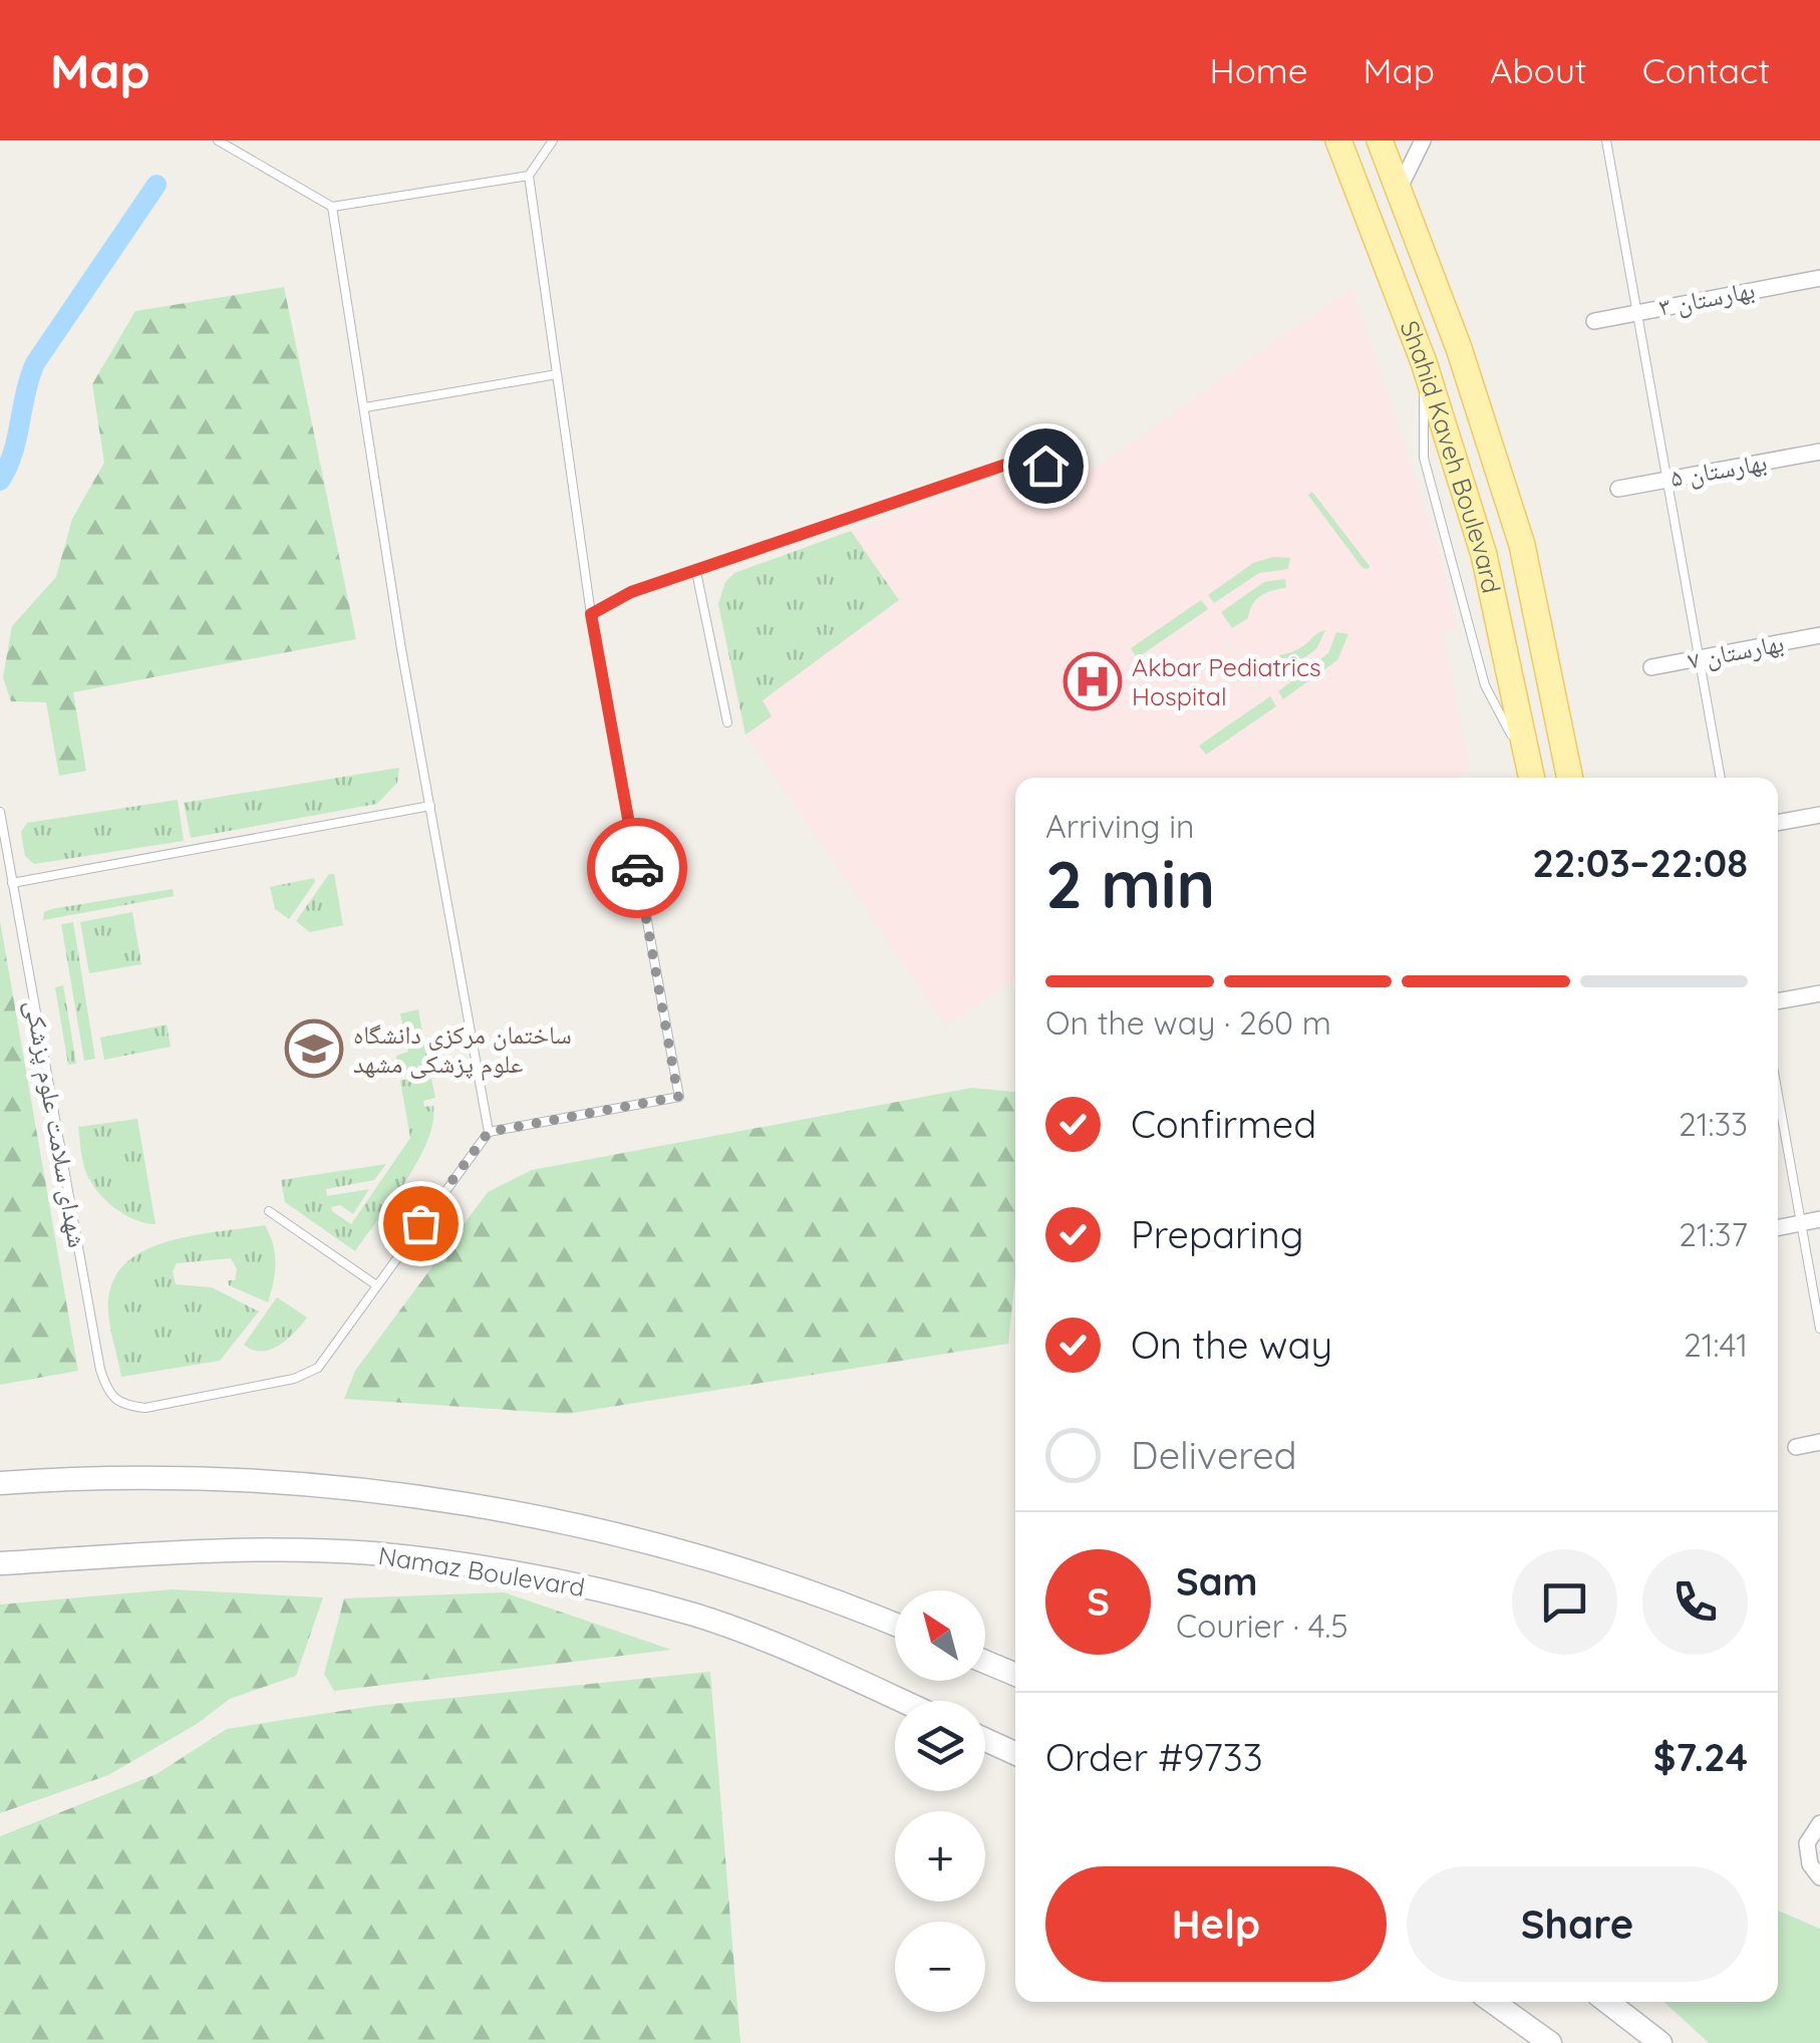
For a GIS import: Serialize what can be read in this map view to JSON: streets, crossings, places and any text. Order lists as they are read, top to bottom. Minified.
{"streets":{"main road":["Shahid Kaveh Boulevard","Namaz Boulevard"],"street":["بهارستان ۳","بهارستان ۵","بهارستان ۷"],"lane":["شهدای سلامت علوم پزشکی"]},"places":{"hospital":["Akbar Pediatrics Hospital"],"school or university":["ساختمان مرکزی دانشگاه علوم پزشکی مشهد"]},"north":"top left","page":{"header":"Map","nav":["Home","Map","About","Contact"],"heading":["2 min","Arriving in","22:03–22:08"],"panel":["Sam","Courier · 4.5","Order #9733","$7.24"],"bar":"On the way · 260 m","list":[["Confirmed","21:33"],["Preparing","21:37"],["On the way","21:41"],"Delivered"],"round":"S","map_buttons":["+","−"],"buttons":["Help","Share"]}}
